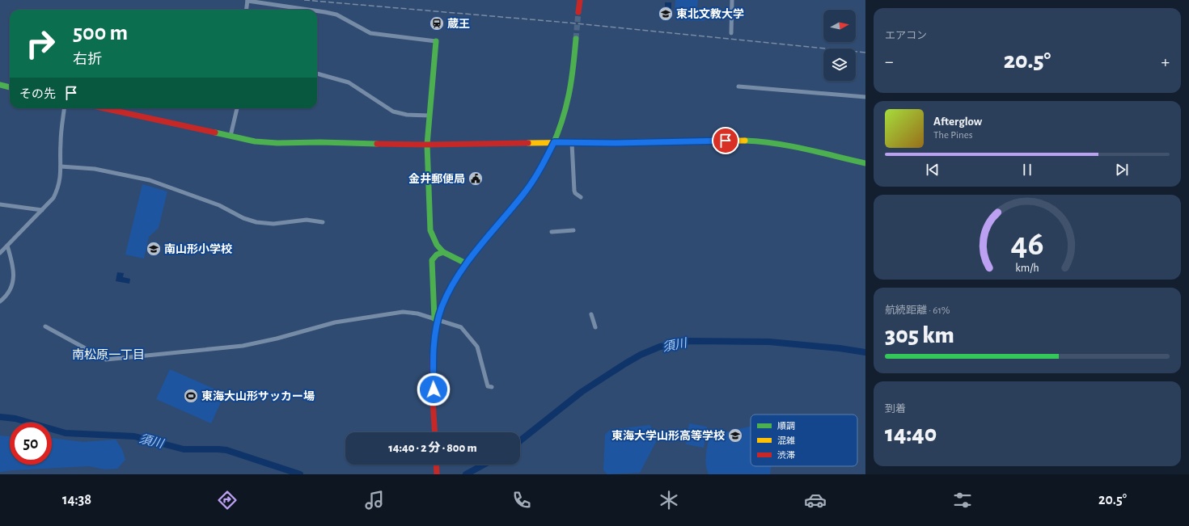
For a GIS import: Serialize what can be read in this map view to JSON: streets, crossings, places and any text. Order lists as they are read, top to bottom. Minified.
{"districts":["南松原一丁目"],"water":["須川"],"places":{"school or university":["東北文教大学","南山形小学校","東海大学山形高等学校"],"station":["蔵王"],"public building":["金井郵便局"],"sports":["東海大山形サッカー場"]},"legend":["順調","混雑","渋滞"],"north":"right","page":{"tile":["エアコン",["航続距離 · 61%","305 km"],["到着","14:40"]],"turn":["500 m","右折"],"heat":["−","20.5°","+"],"then":"その先","song":["Afterglow","The Pines"],"limit":"50","trip":"14:40 · 2 分 · 800 m","tabs":["14:38","20.5°"],"gauge":["46","km/h"]}}
